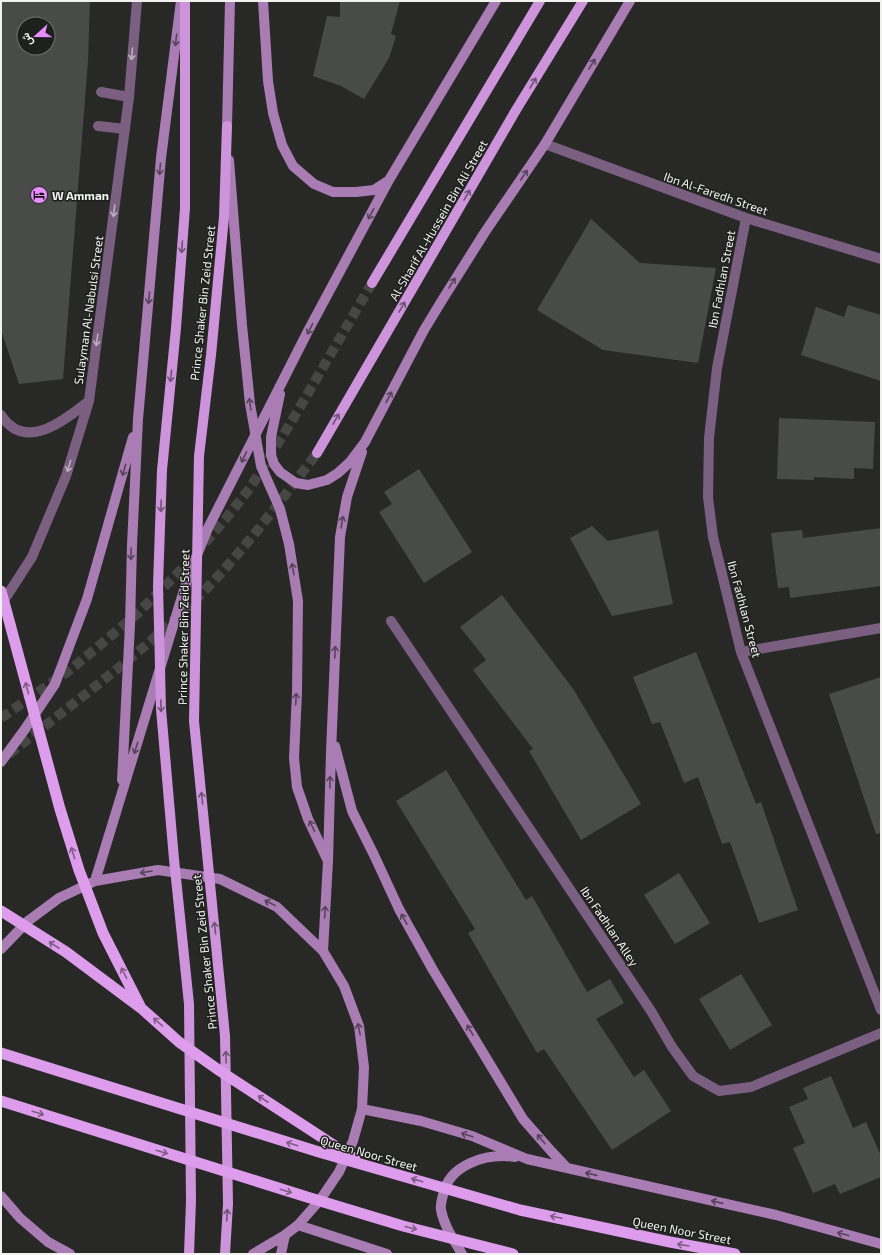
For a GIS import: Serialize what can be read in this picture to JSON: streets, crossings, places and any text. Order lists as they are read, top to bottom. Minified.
{"streets":{"highway":["Queen Noor Street"],"main road":["Al-Sharif Al-Hussein Bin Ali Street","Prince Shaker Bin Zeid Street"],"street":["Ibn Al-Faredh Street","Ibn Fadhlan Street","Sulayman Al-Nabulsi Street","Ibn Fadhlan Alley"]},"crossings":[["Ibn Al-Faredh Street","Ibn Fadhlan Street"]],"one_way":["Sulayman Al-Nabulsi Street"],"places":{"hotel":["W Amman"]},"north":"left"}
